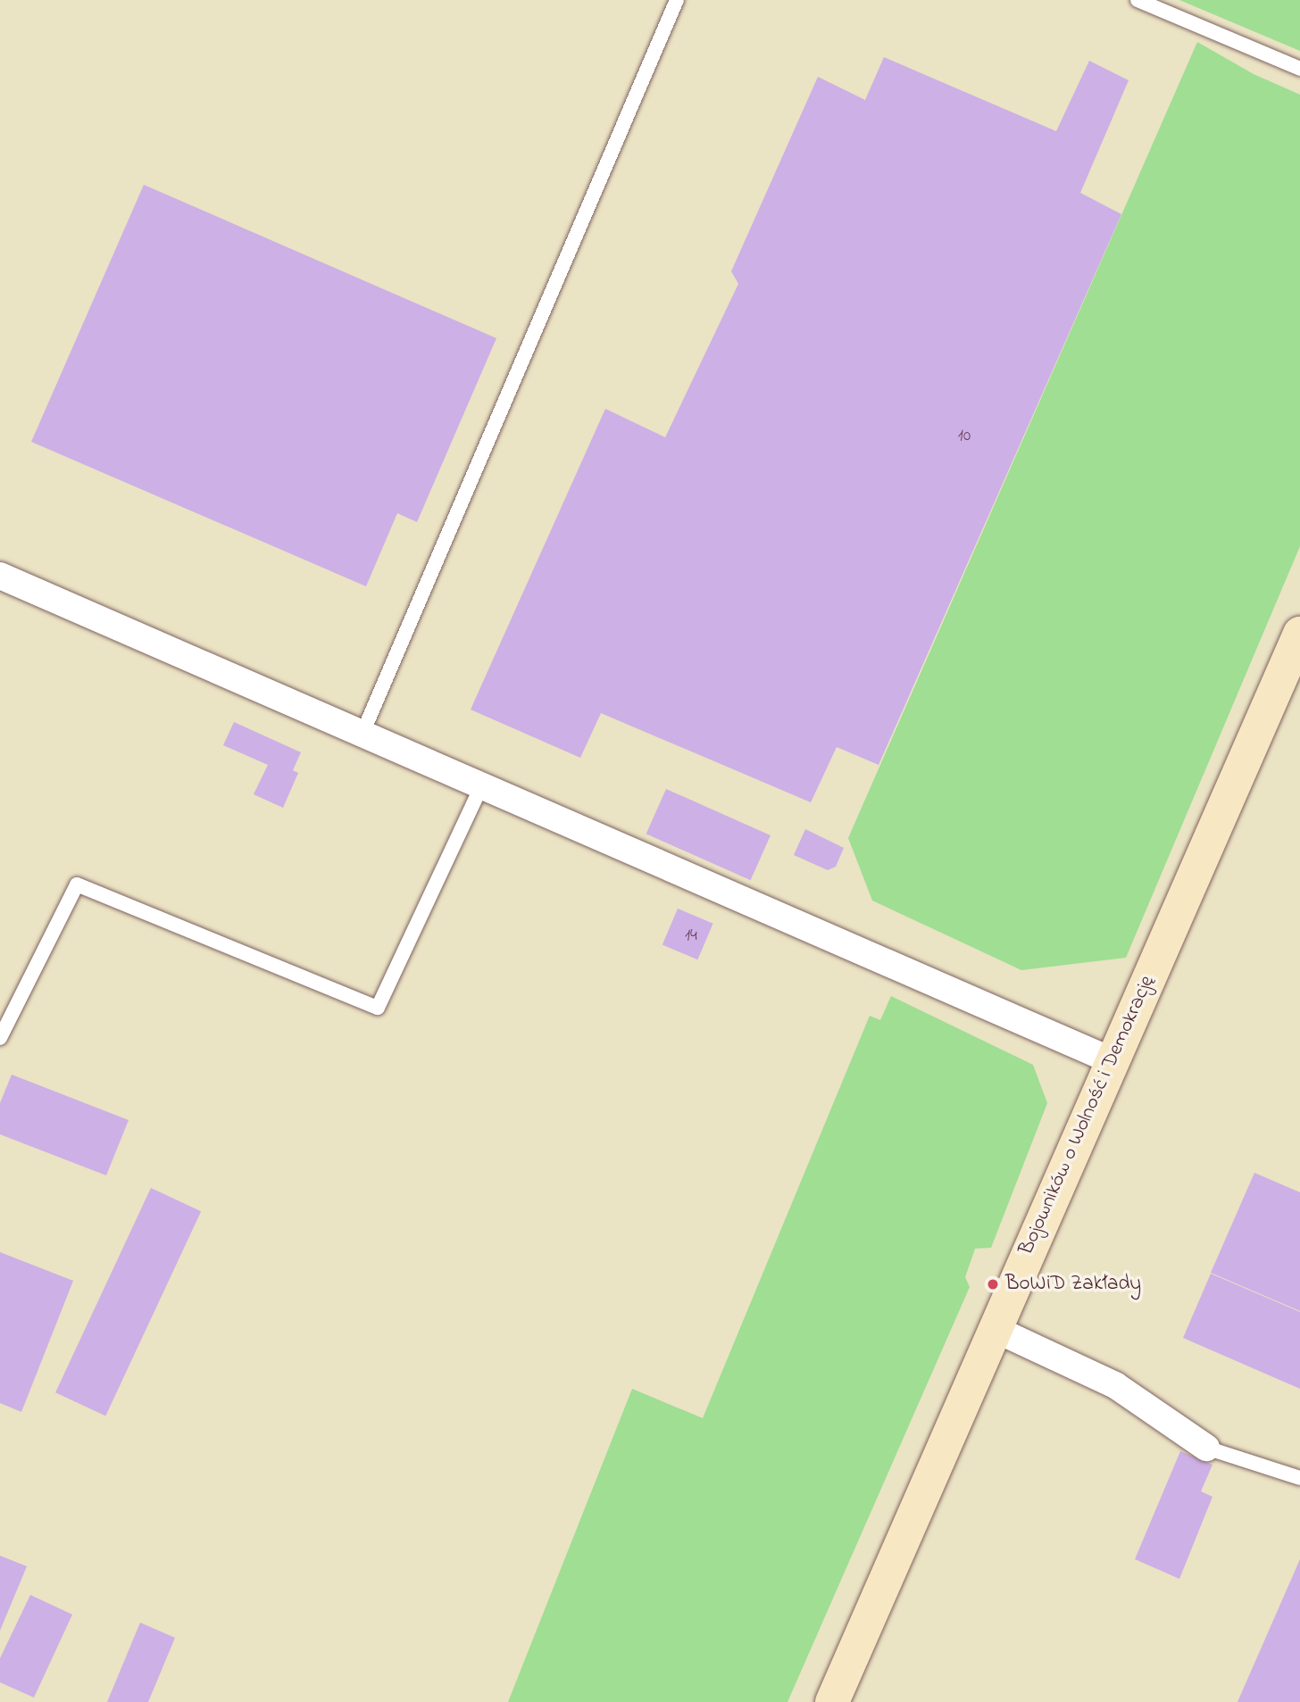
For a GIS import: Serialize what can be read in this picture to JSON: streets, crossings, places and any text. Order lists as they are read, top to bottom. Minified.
{"streets":{"main road":["Bojowników o Wolność i Demokrację"]},"places":["BoWiD Zakłady"],"house_numbers":["10","14"]}
